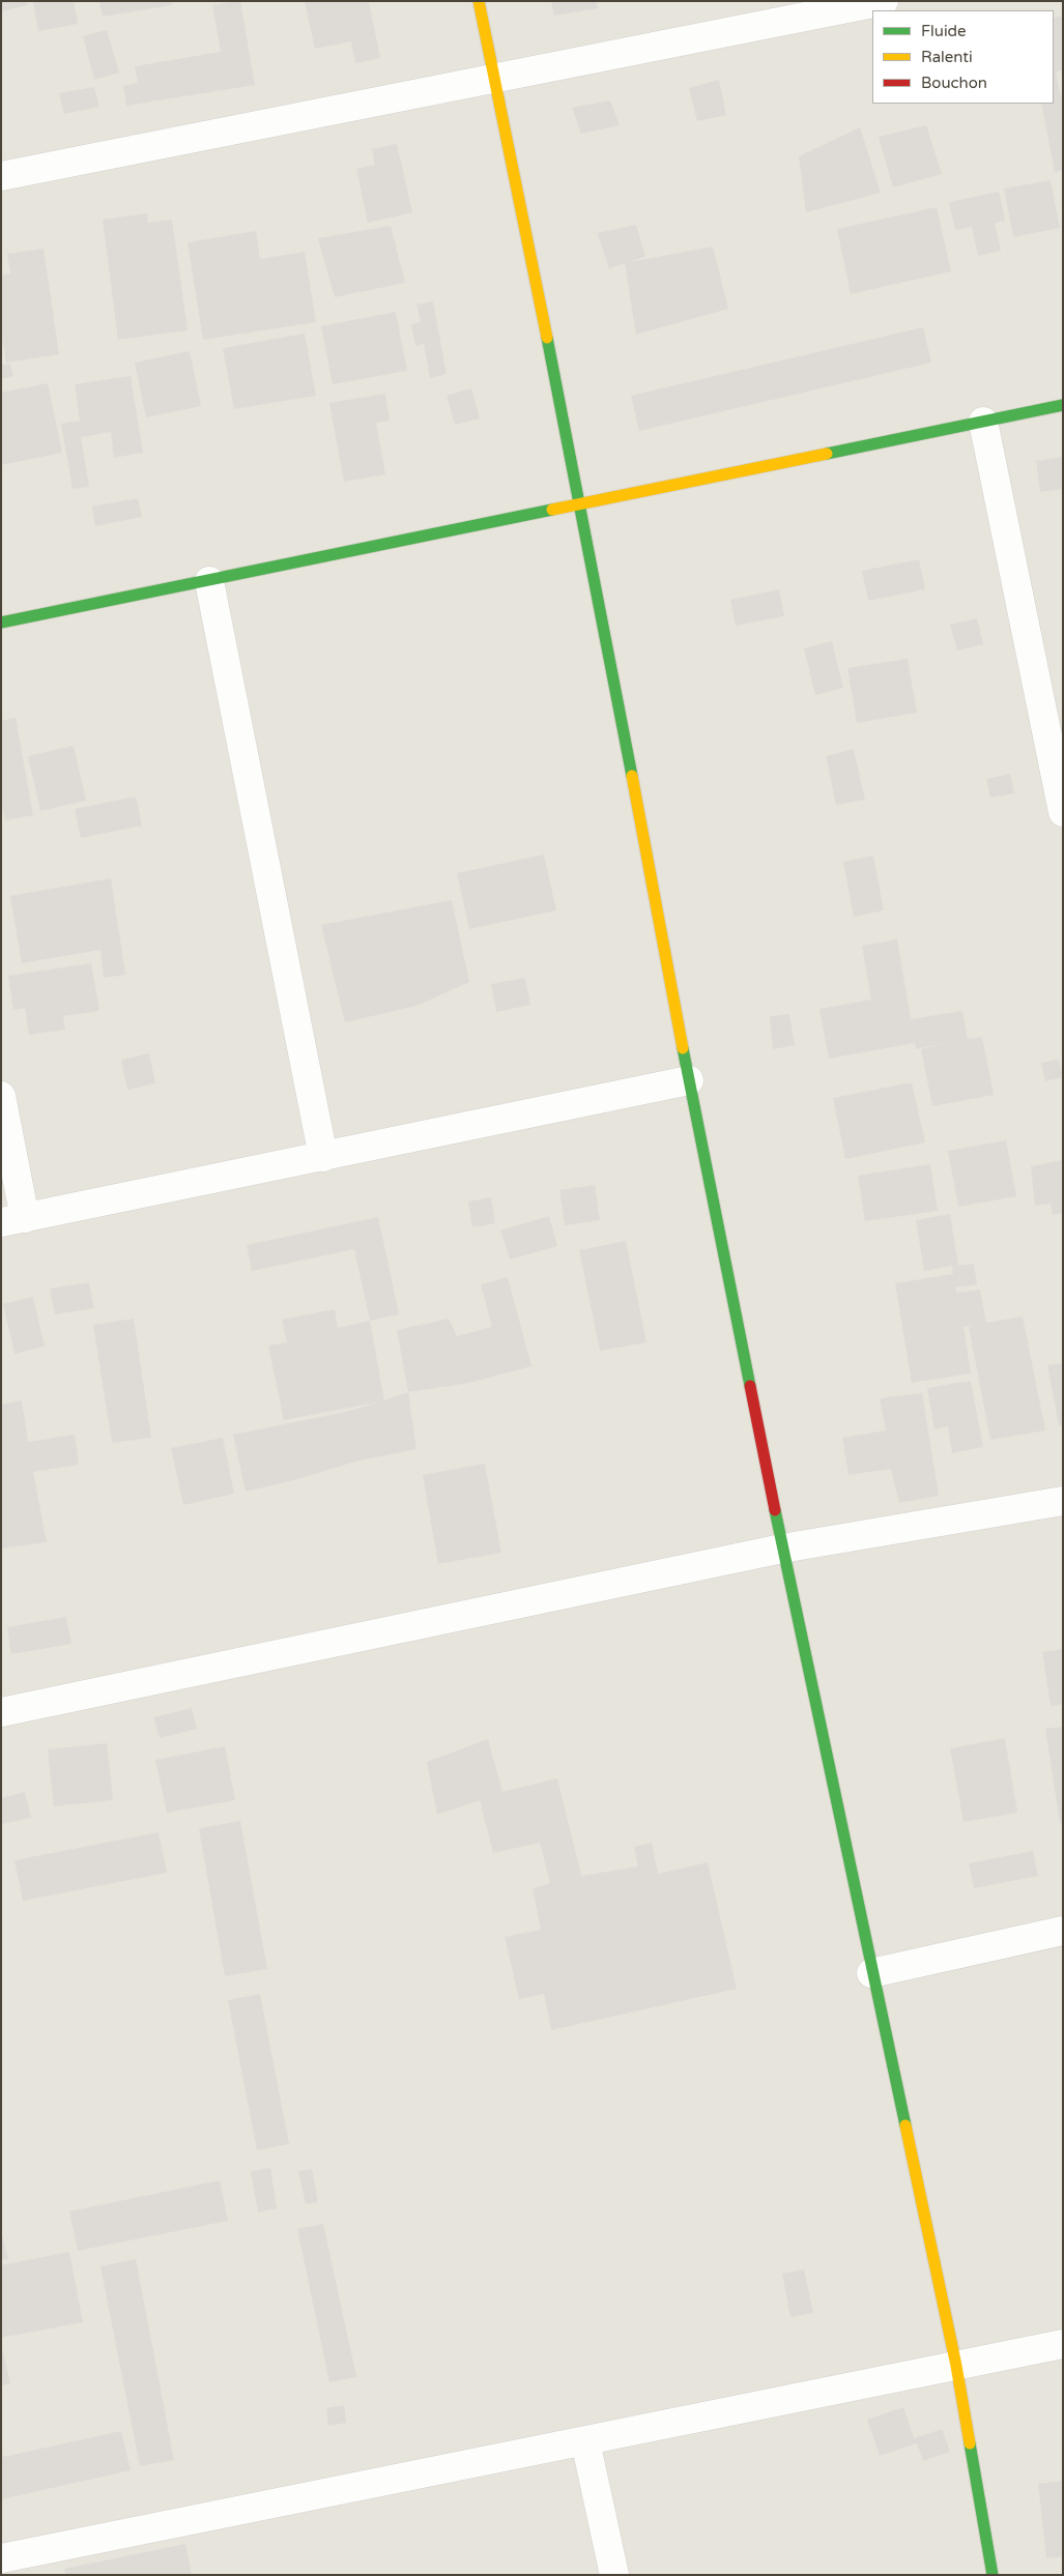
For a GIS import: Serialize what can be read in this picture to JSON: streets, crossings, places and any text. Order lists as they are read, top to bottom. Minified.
{"legend":["Fluide","Ralenti","Bouchon"]}
